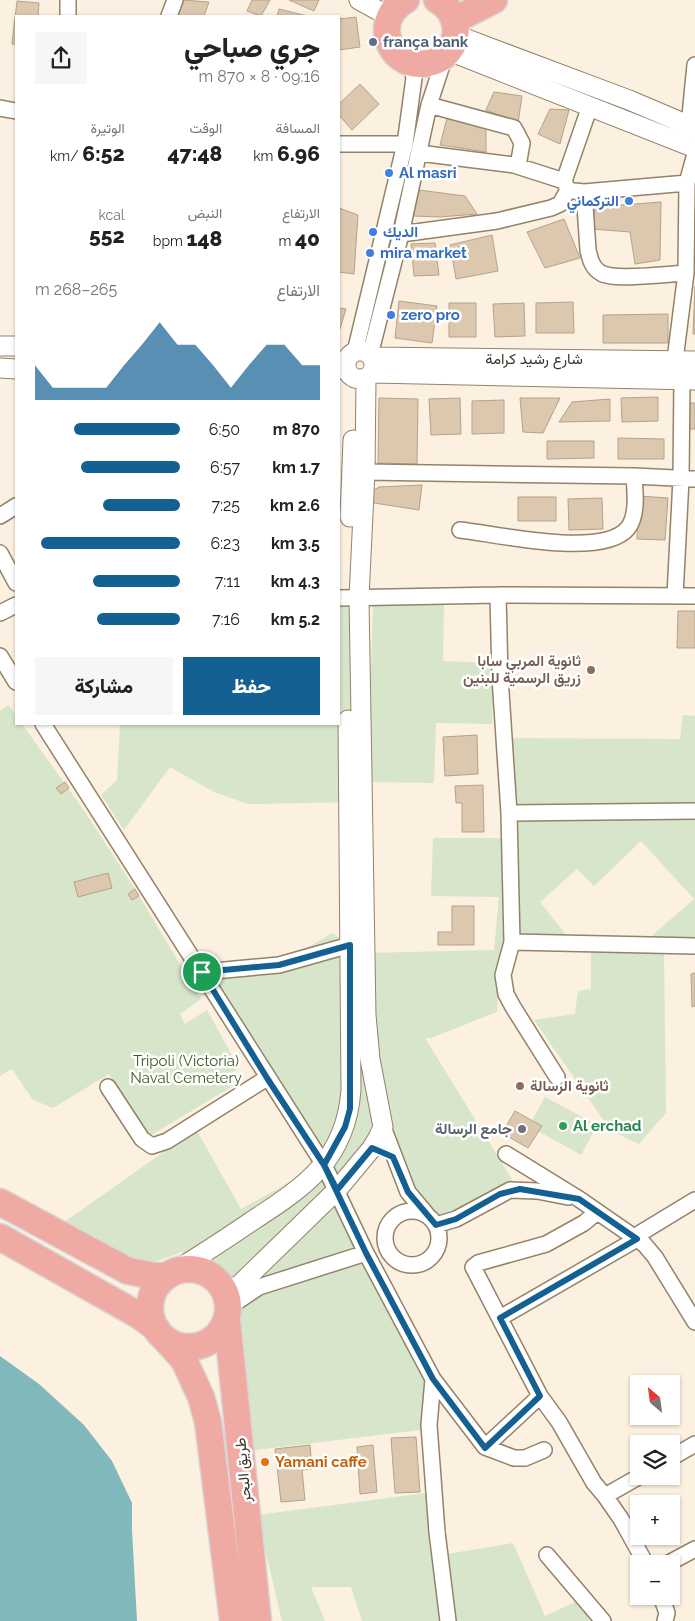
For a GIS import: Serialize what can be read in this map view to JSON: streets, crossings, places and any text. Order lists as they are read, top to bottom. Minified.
{"streets":{"highway":["طريق البحر"],"street":["شارع رشيد كرامة"]},"parks":["Tripoli (Victoria) Naval Cemetery"],"places":["frança bank","Al masri","التركماني","الديك","mira market","zero pro","ثانوية المربي سابا زريق الرسمية للبنين","ثانوية الرسالة","Al erchad","جامع الرسالة","Yamani caffe"],"north":"top left","page":{"heading":["جري صباحي","09:16 · 8 × 870 m"],"stats":[["المسافة","6.96 km"],["الوقت","47:48"],["الوتيرة","6:52 /km"],["الارتفاع","40 m"],["النبض","148 bpm"],["kcal","552"]],"chart":["الارتفاع","265–268 m"],"list":[{"name":"870 m","note":"6:50"},{"name":"1.7 km","note":"6:57"},{"name":"2.6 km","note":"7:25"},{"name":"3.5 km","note":"6:23"},{"name":"4.3 km","note":"7:11"},{"name":"5.2 km","note":"7:16"}],"buttons":["حفظ","مشاركة"],"map_buttons":["+","−"]}}
